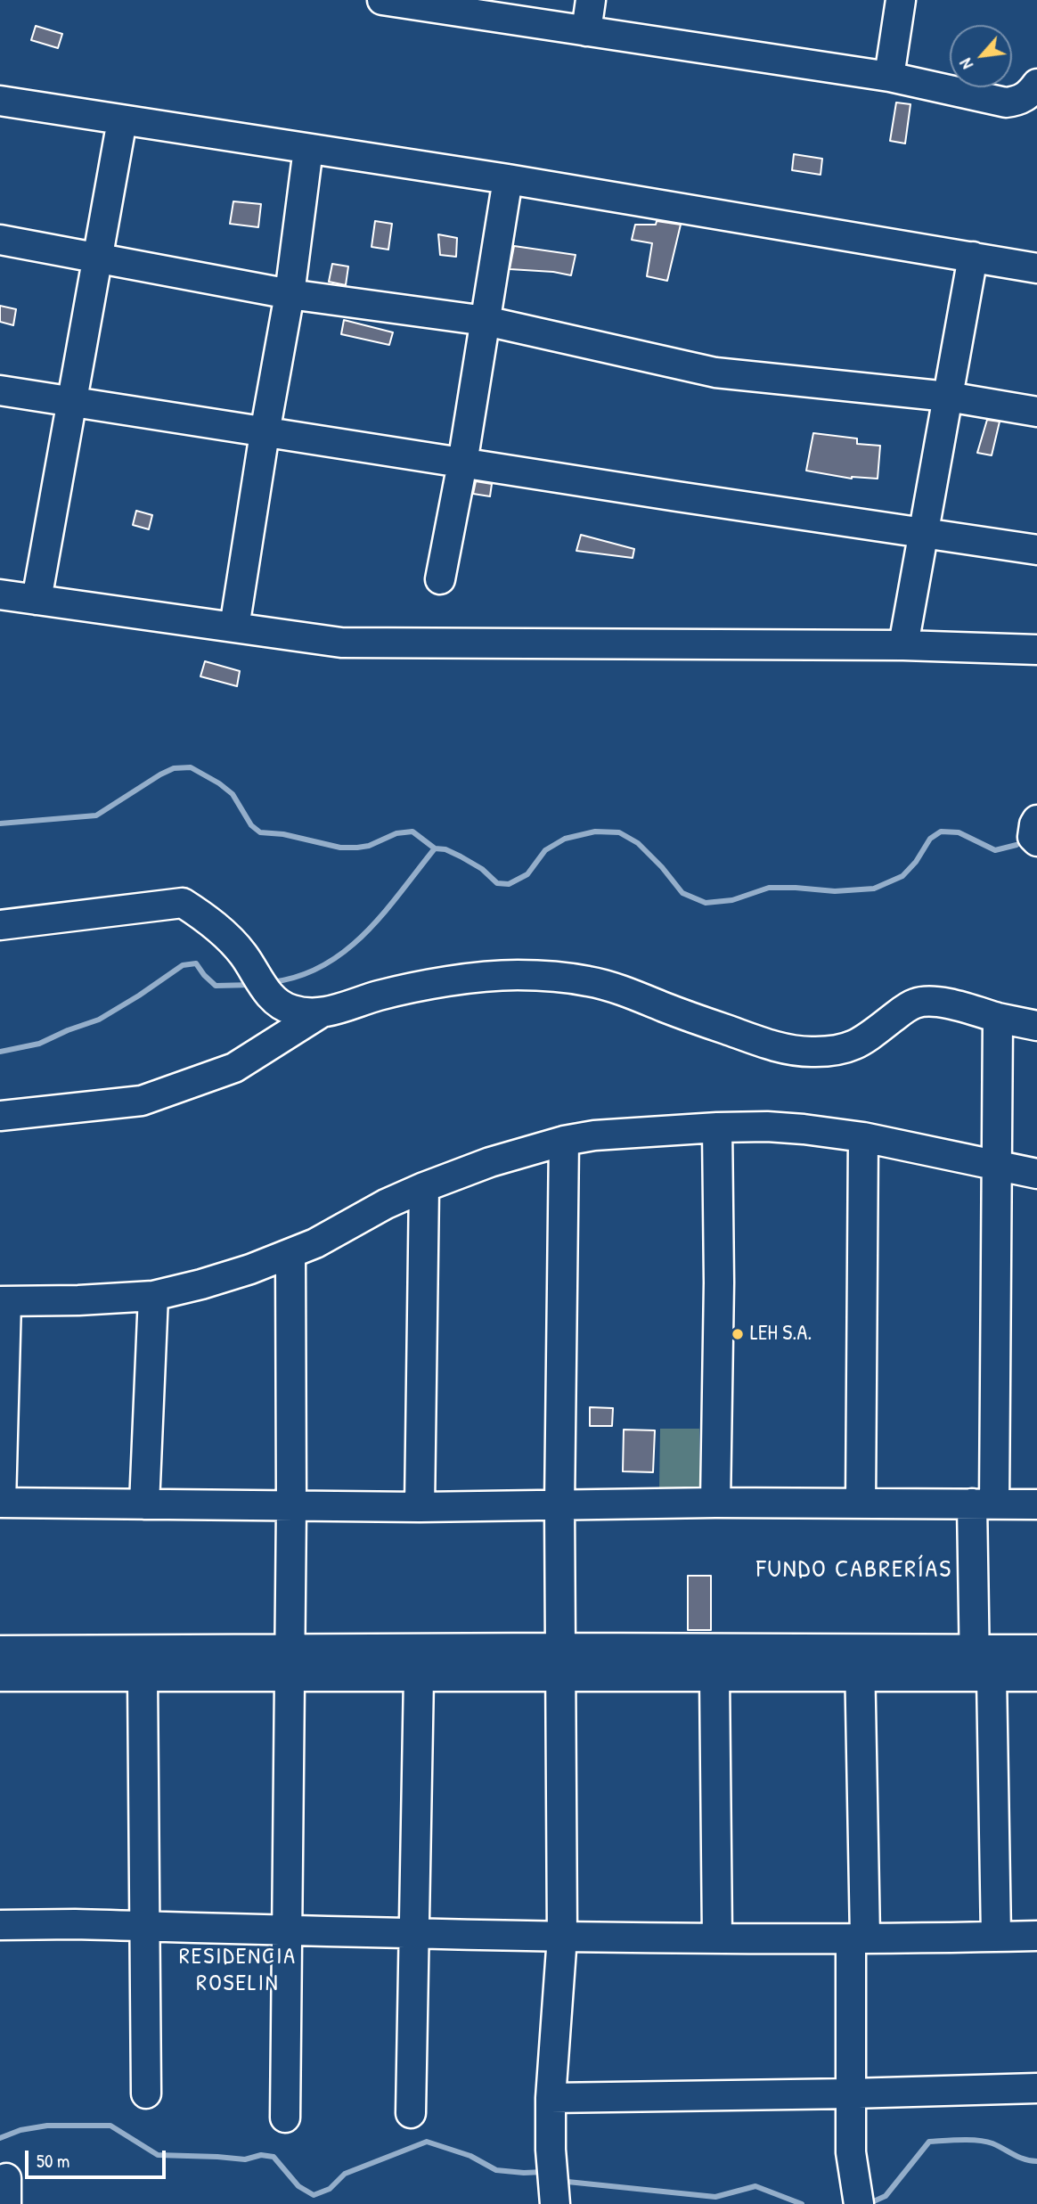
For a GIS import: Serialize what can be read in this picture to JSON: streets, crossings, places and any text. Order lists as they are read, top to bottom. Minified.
{"districts":["FUNDO CABRERÍAS","RESIDENCIA ROSELIN"],"places":["LEH S.A."],"scale_bar":"50 m","north":"bottom left"}
